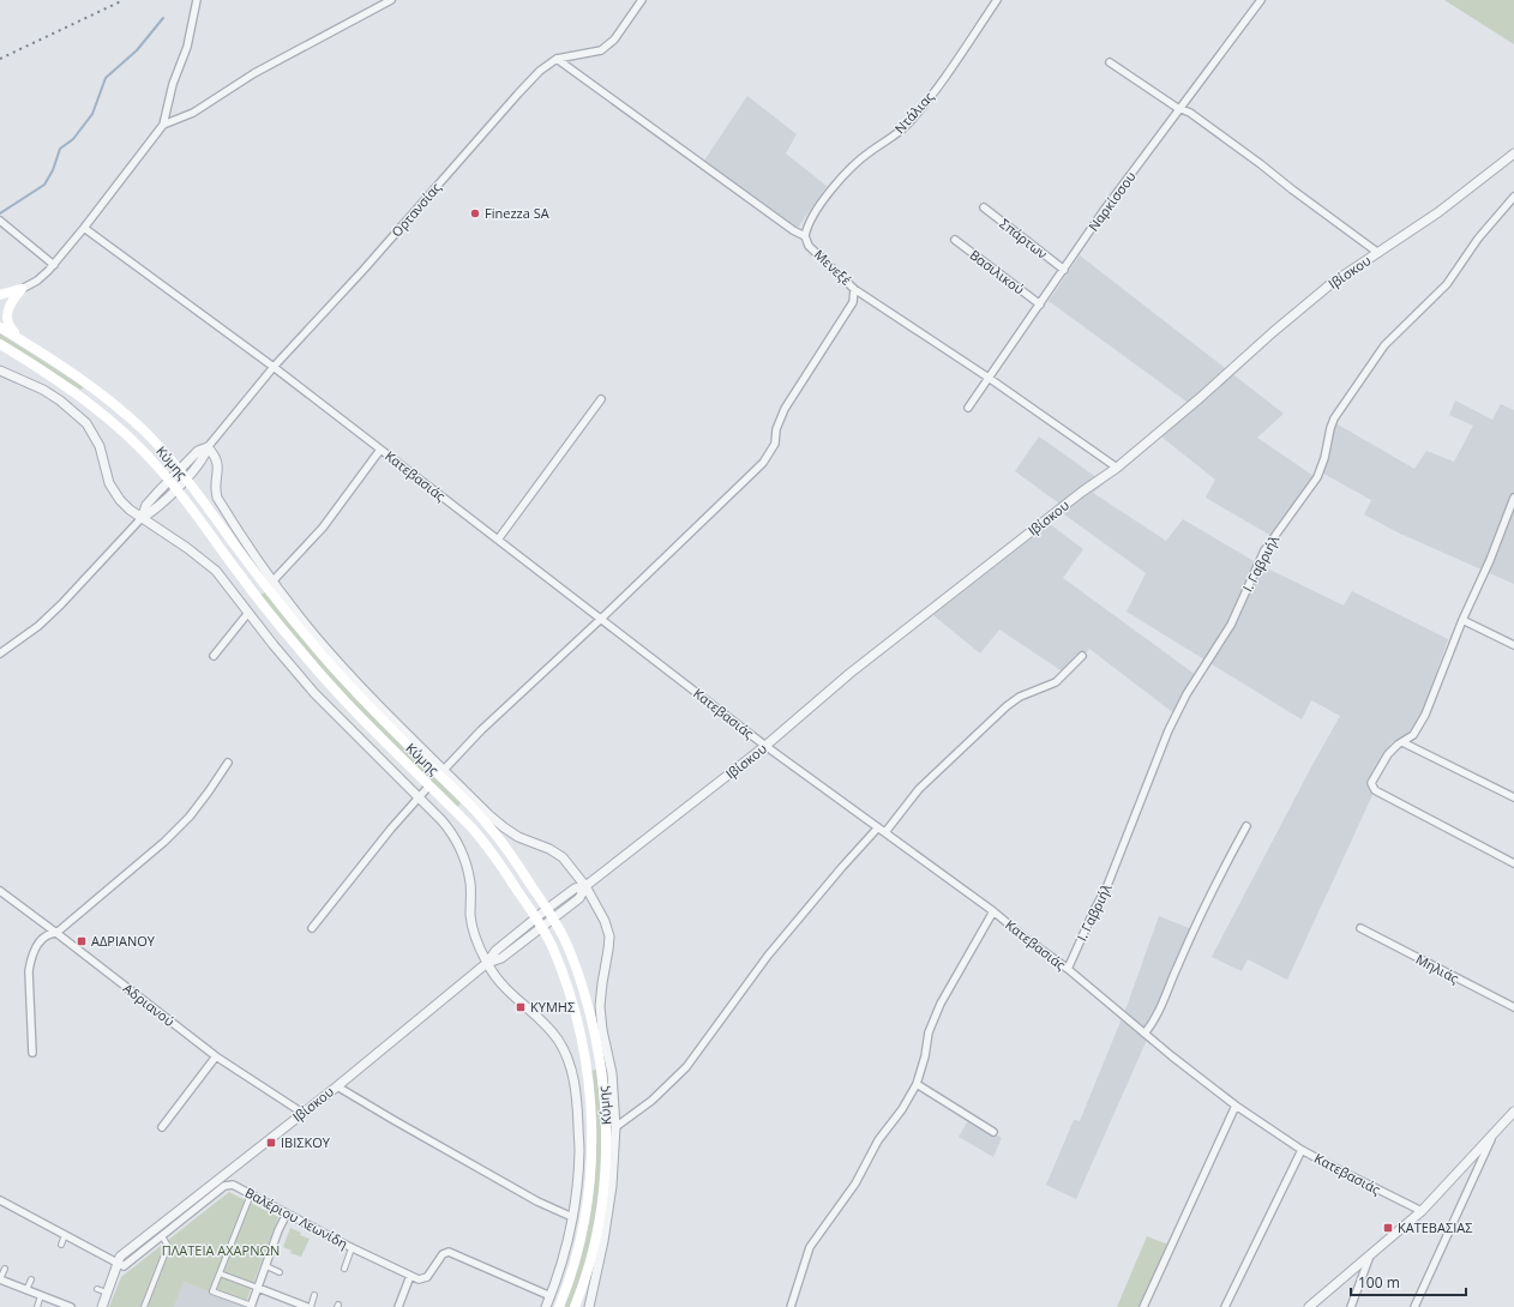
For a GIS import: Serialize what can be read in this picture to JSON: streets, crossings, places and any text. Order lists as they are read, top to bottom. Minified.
{"streets":{"main road":["Κύμης"],"street":["Ντάλιας","Ναρκίσσου","Ορτανσίας","Σπάρτων","Μενεξέ","Βασιλικού","Ιβίσκου","Κατεβασιάς","Ι. Γαβριήλ","Μηλιάς","Αδριανού","Βαλέριου Λεωνίδη"]},"crossings":[["Ντάλιας","Μενεξέ"],["Ναρκίσσου","Σπάρτων"],["Ναρκίσσου","Μενεξέ"],["Ναρκίσσου","Βασιλικού"],["Ορτανσίας","Μενεξέ"],["Ορτανσίας","Κατεβασιάς"],["Μενεξέ","Ιβίσκου"],["Ιβίσκου","Κύμης"],["Ιβίσκου","Κατεβασιάς"],["Ιβίσκου","Αδριανού"],["Ιβίσκου","Βαλέριου Λεωνίδη"],["Κατεβασιάς","Ι. Γαβριήλ"]],"parks":["ΠΛΑΤΕΙΑ ΑΧΑΡΝΩΝ"],"places":{"other":["Finezza SA"],"transit":["ΑΔΡΙΑΝΟΥ","ΚΥΜΗΣ","ΙΒΙΣΚΟΥ","ΚΑΤΕΒΑΣΙΑΣ"]},"scale_bar":"100 m"}
